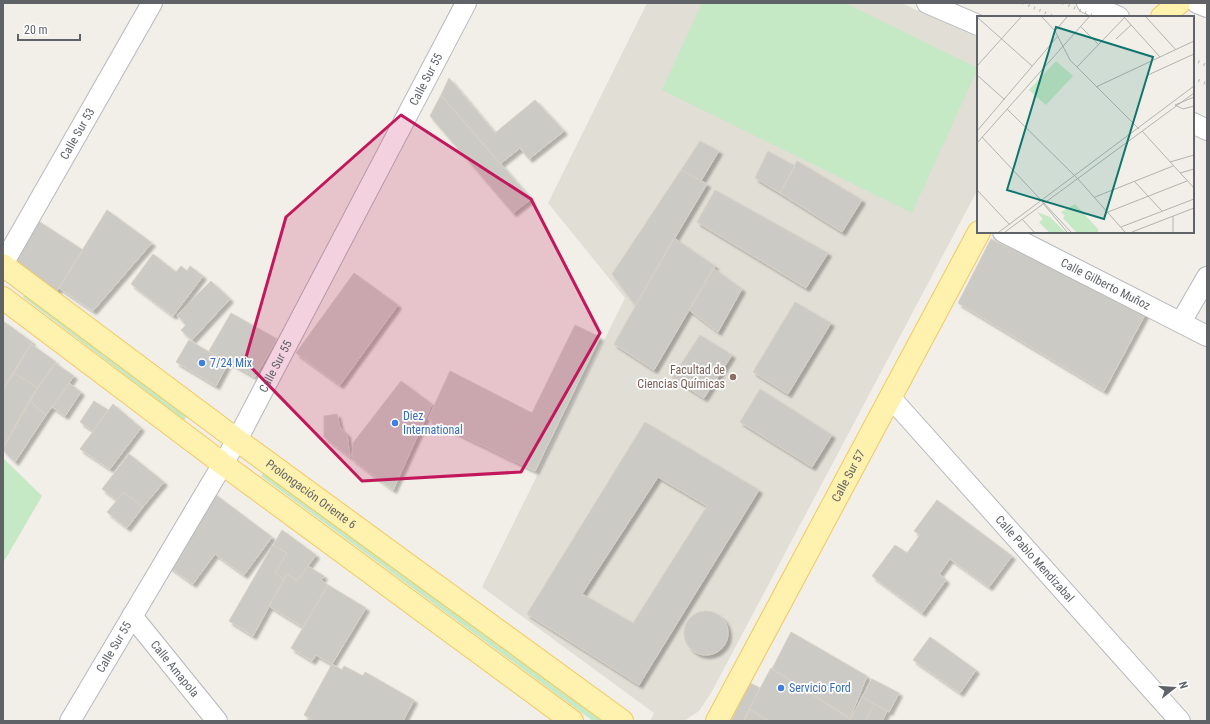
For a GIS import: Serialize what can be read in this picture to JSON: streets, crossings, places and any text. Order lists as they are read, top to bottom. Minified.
{"streets":{"main road":["Calle Sur 57","Prolongación Oriente 6"],"street":["Calle Sur 55","Calle Sur 53","Calle Gilberto Muñoz","Calle Pablo Mendizabal","Calle Amapola"]},"crossings":[["Calle Sur 55","Prolongación Oriente 6"],["Calle Sur 55","Calle Amapola"],["Calle Sur 53","Prolongación Oriente 6"],["Calle Sur 57","Calle Pablo Mendizabal"]],"places":["7/24 Mix","Facultad de Ciencias Químicas","Diez International","Servicio Ford"],"scale_bar":"20 m","north":"right"}
